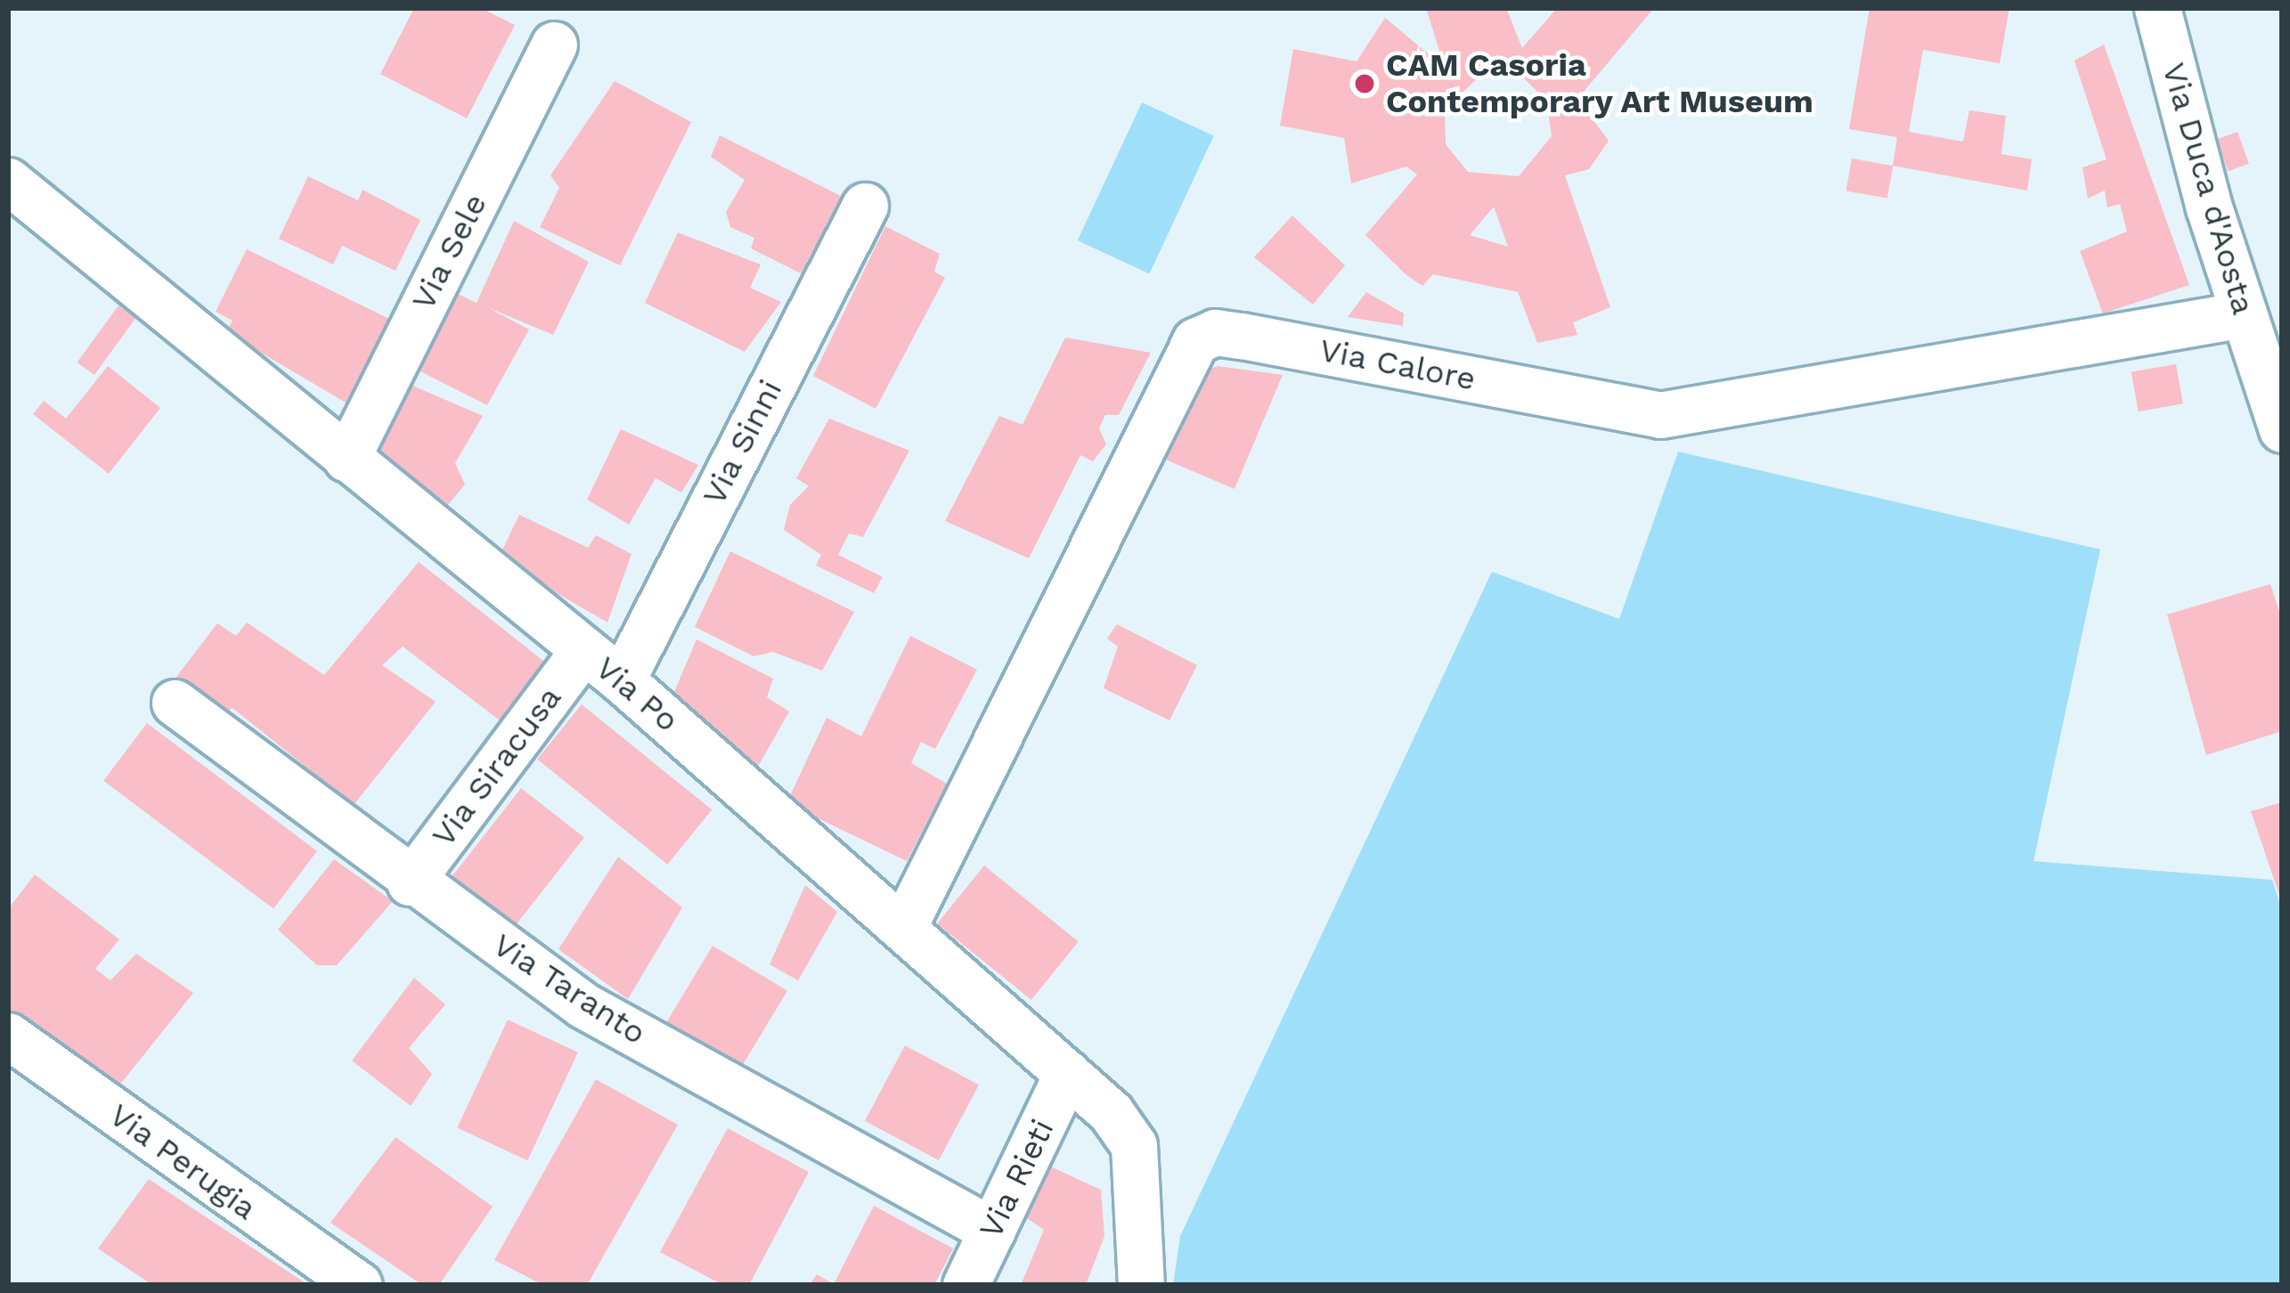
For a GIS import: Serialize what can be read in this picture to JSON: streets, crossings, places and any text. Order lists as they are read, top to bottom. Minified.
{"streets":{"street":["Via Duca d'Aosta","Via Sele","Via Calore","Via Sinni","Via Po","Via Siracusa","Via Taranto","Via Perugia","Via Rieti"]},"crossings":[["Via Duca d'Aosta","Via Calore"],["Via Sele","Via Po"],["Via Calore","Via Po"],["Via Sinni","Via Po"],["Via Po","Via Siracusa"],["Via Po","Via Rieti"],["Via Siracusa","Via Taranto"],["Via Taranto","Via Rieti"]],"places":["CAM Casoria Contemporary Art Museum"]}
